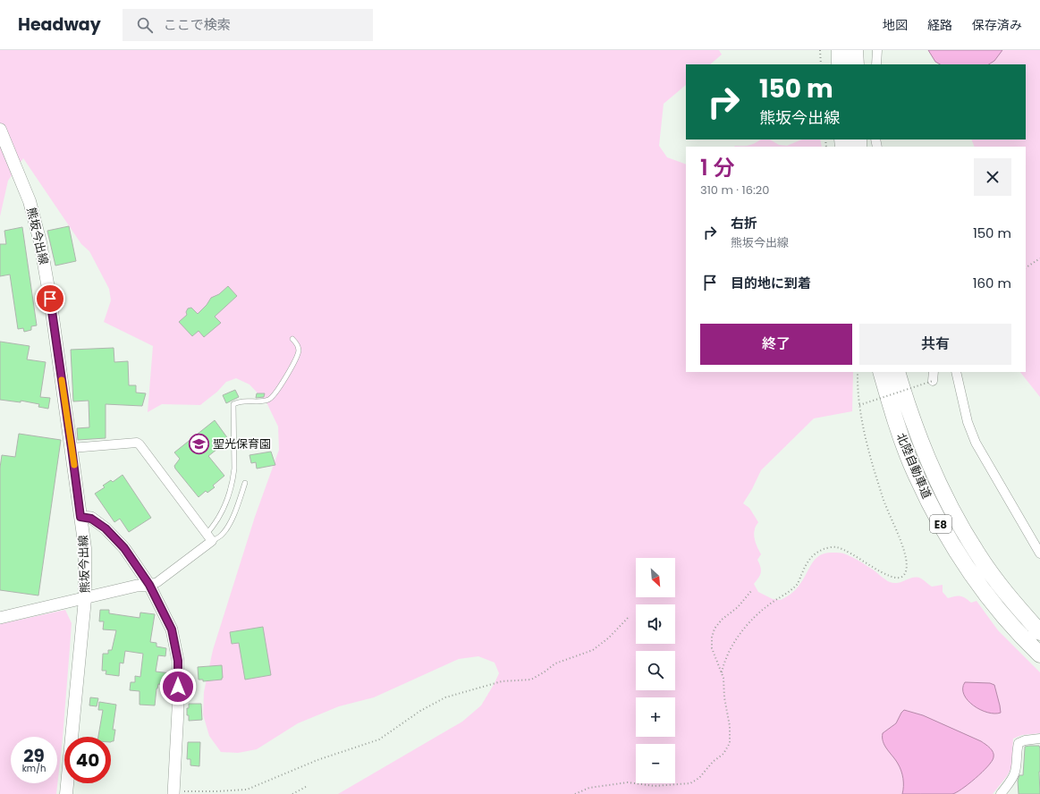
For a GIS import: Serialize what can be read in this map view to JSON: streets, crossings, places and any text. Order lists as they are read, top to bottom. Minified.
{"streets":{"highway":["北陸自動車道","E8"],"main road":["熊坂今出線"]},"places":{"school or university":["聖光保育園"]},"north":"bottom right","page":{"header":"Headway","search":"ここで検索","nav":["地図","経路","保存済み"],"turn":["150 m","熊坂今出線"],"heading":["1 分","310 m · 16:20"],"list":[{"name":"右折","note":"熊坂今出線","value":"150 m"},{"name":"目的地に到着","value":"160 m"}],"buttons":["終了","共有"],"map_buttons":["+","−"],"speed":"29 km/h","limit":"40"}}
